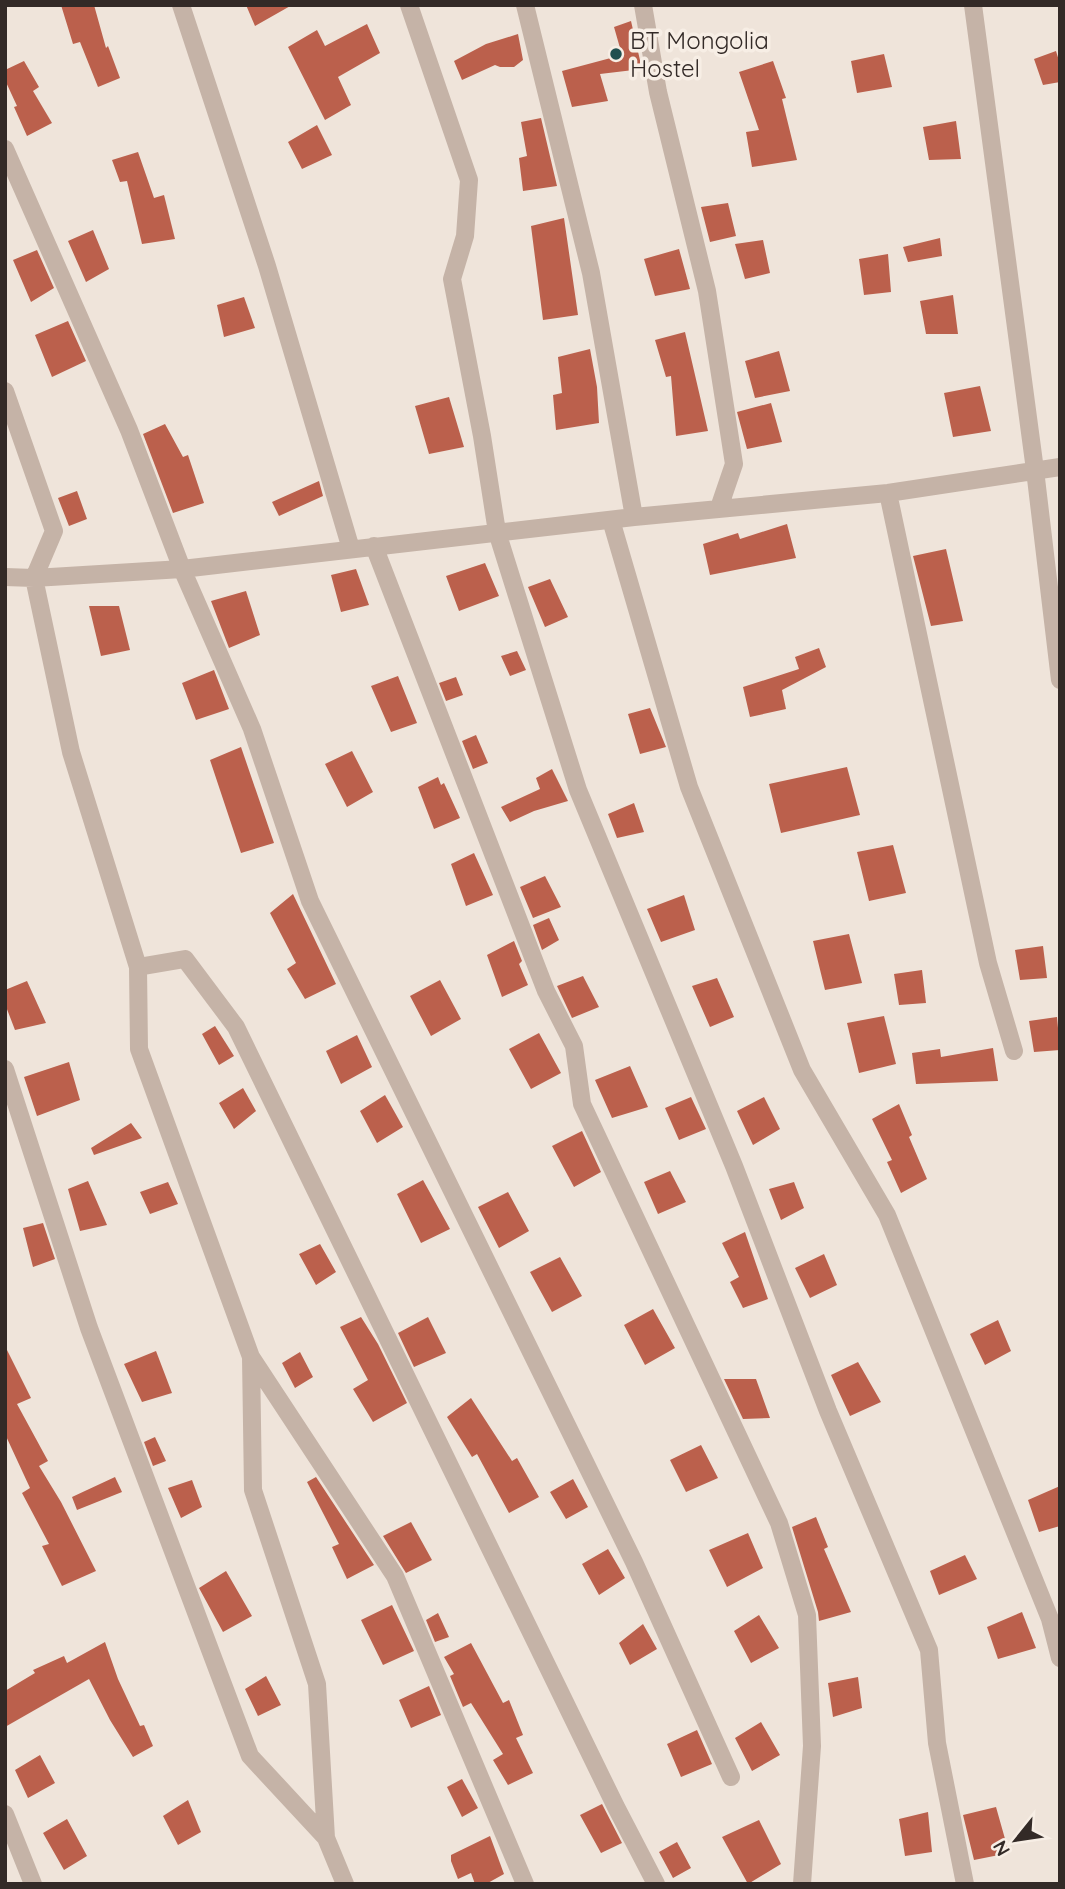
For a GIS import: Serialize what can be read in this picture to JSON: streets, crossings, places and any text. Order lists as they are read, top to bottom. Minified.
{"places":["BT Mongolia Hostel"],"north":"bottom left"}
